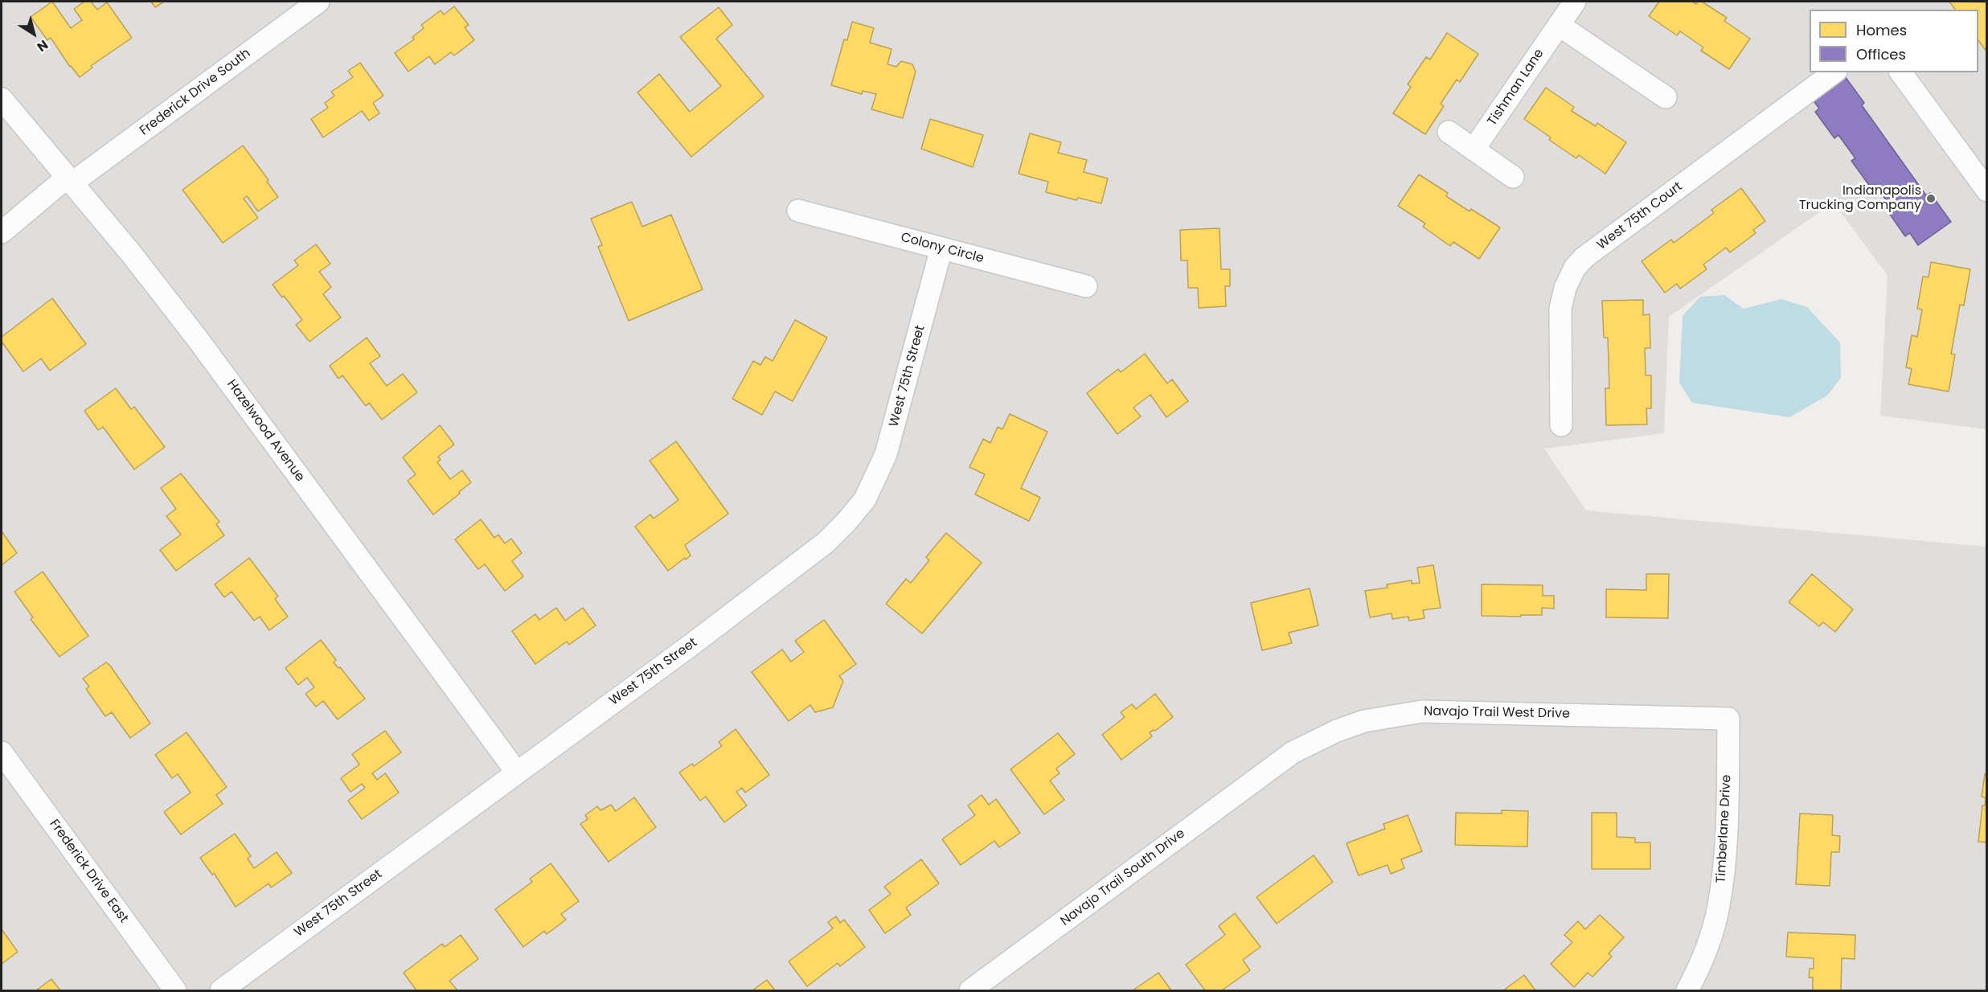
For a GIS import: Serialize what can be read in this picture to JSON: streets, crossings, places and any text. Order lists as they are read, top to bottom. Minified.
{"streets":{"street":["Tishman Lane","Frederick Drive South","West 75th Court","Colony Circle","West 75th Street","Hazelwood Avenue","Navajo Trail West Drive","Timberlane Drive","Frederick Drive East","Navajo Trail South Drive"]},"crossings":[["Frederick Drive South","Hazelwood Avenue"],["Colony Circle","West 75th Street"],["West 75th Street","Hazelwood Avenue"],["Navajo Trail West Drive","Timberlane Drive"],["Navajo Trail West Drive","Navajo Trail South Drive"]],"places":["Indianapolis Trucking Company"],"legend":["Homes","Offices"],"north":"bottom right"}
